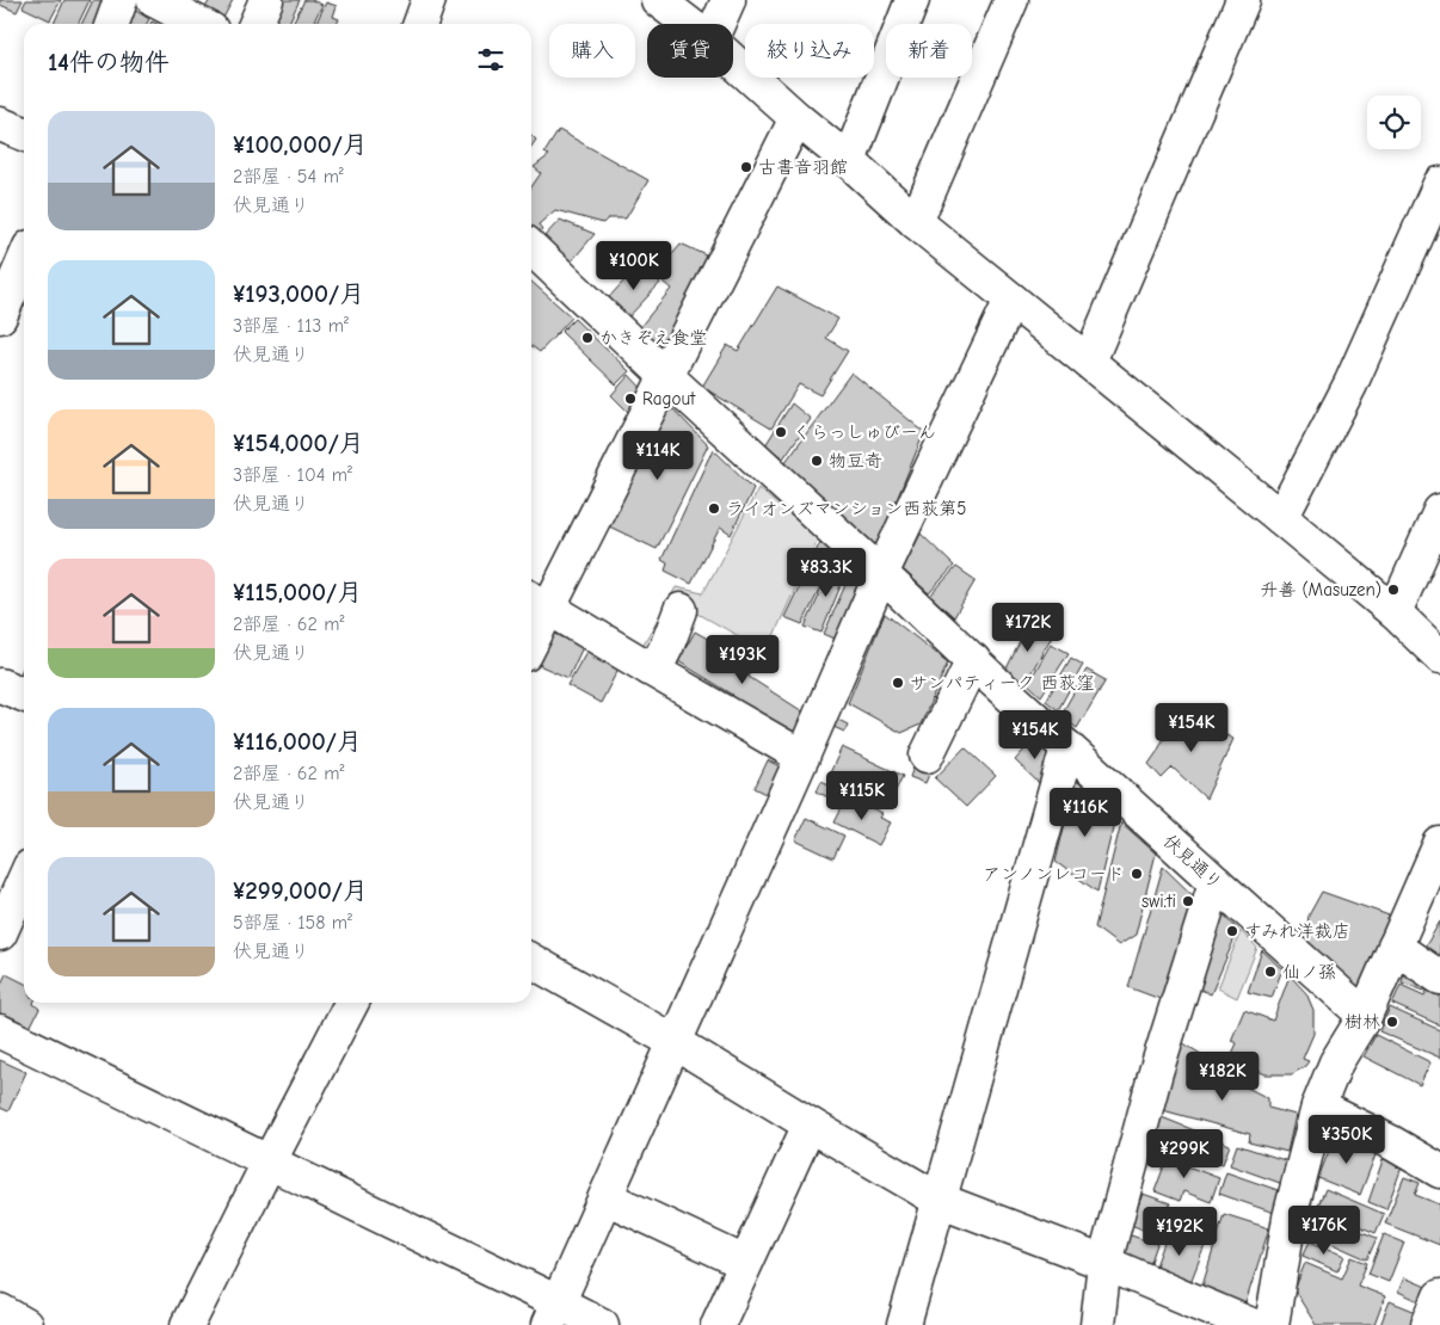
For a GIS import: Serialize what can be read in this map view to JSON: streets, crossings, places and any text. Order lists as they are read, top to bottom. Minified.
{"streets":{"street":["伏見通り"]},"places":["古書音羽館","かきぞえ食堂","Ragout","くらっしゅびーん","物豆奇","ライオンズマンション西荻第5","升善 (Masuzen)","サンパティーク 西荻窪","アンノンレコード","swi:ti","すみれ洋裁店","仙ノ孫","樹林"],"page":{"chip":["購入","賃貸","絞り込み","新着"],"heading":"14件の物件","list":[{"name":"¥100,000/月","note":"2部屋 · 54 m² · 伏見通り"},{"name":"¥193,000/月","note":"3部屋 · 113 m² · 伏見通り"},{"name":"¥154,000/月","note":"3部屋 · 104 m² · 伏見通り"},{"name":"¥115,000/月","note":"2部屋 · 62 m² · 伏見通り"},{"name":"¥116,000/月","note":"2部屋 · 62 m² · 伏見通り"},{"name":"¥299,000/月","note":"5部屋 · 158 m² · 伏見通り"}],"price":["¥100K","¥114K","¥83.3K","¥172K","¥193K","¥154K","¥154K","¥115K","¥116K","¥182K","¥350K","¥299K","¥176K","¥192K"]}}
